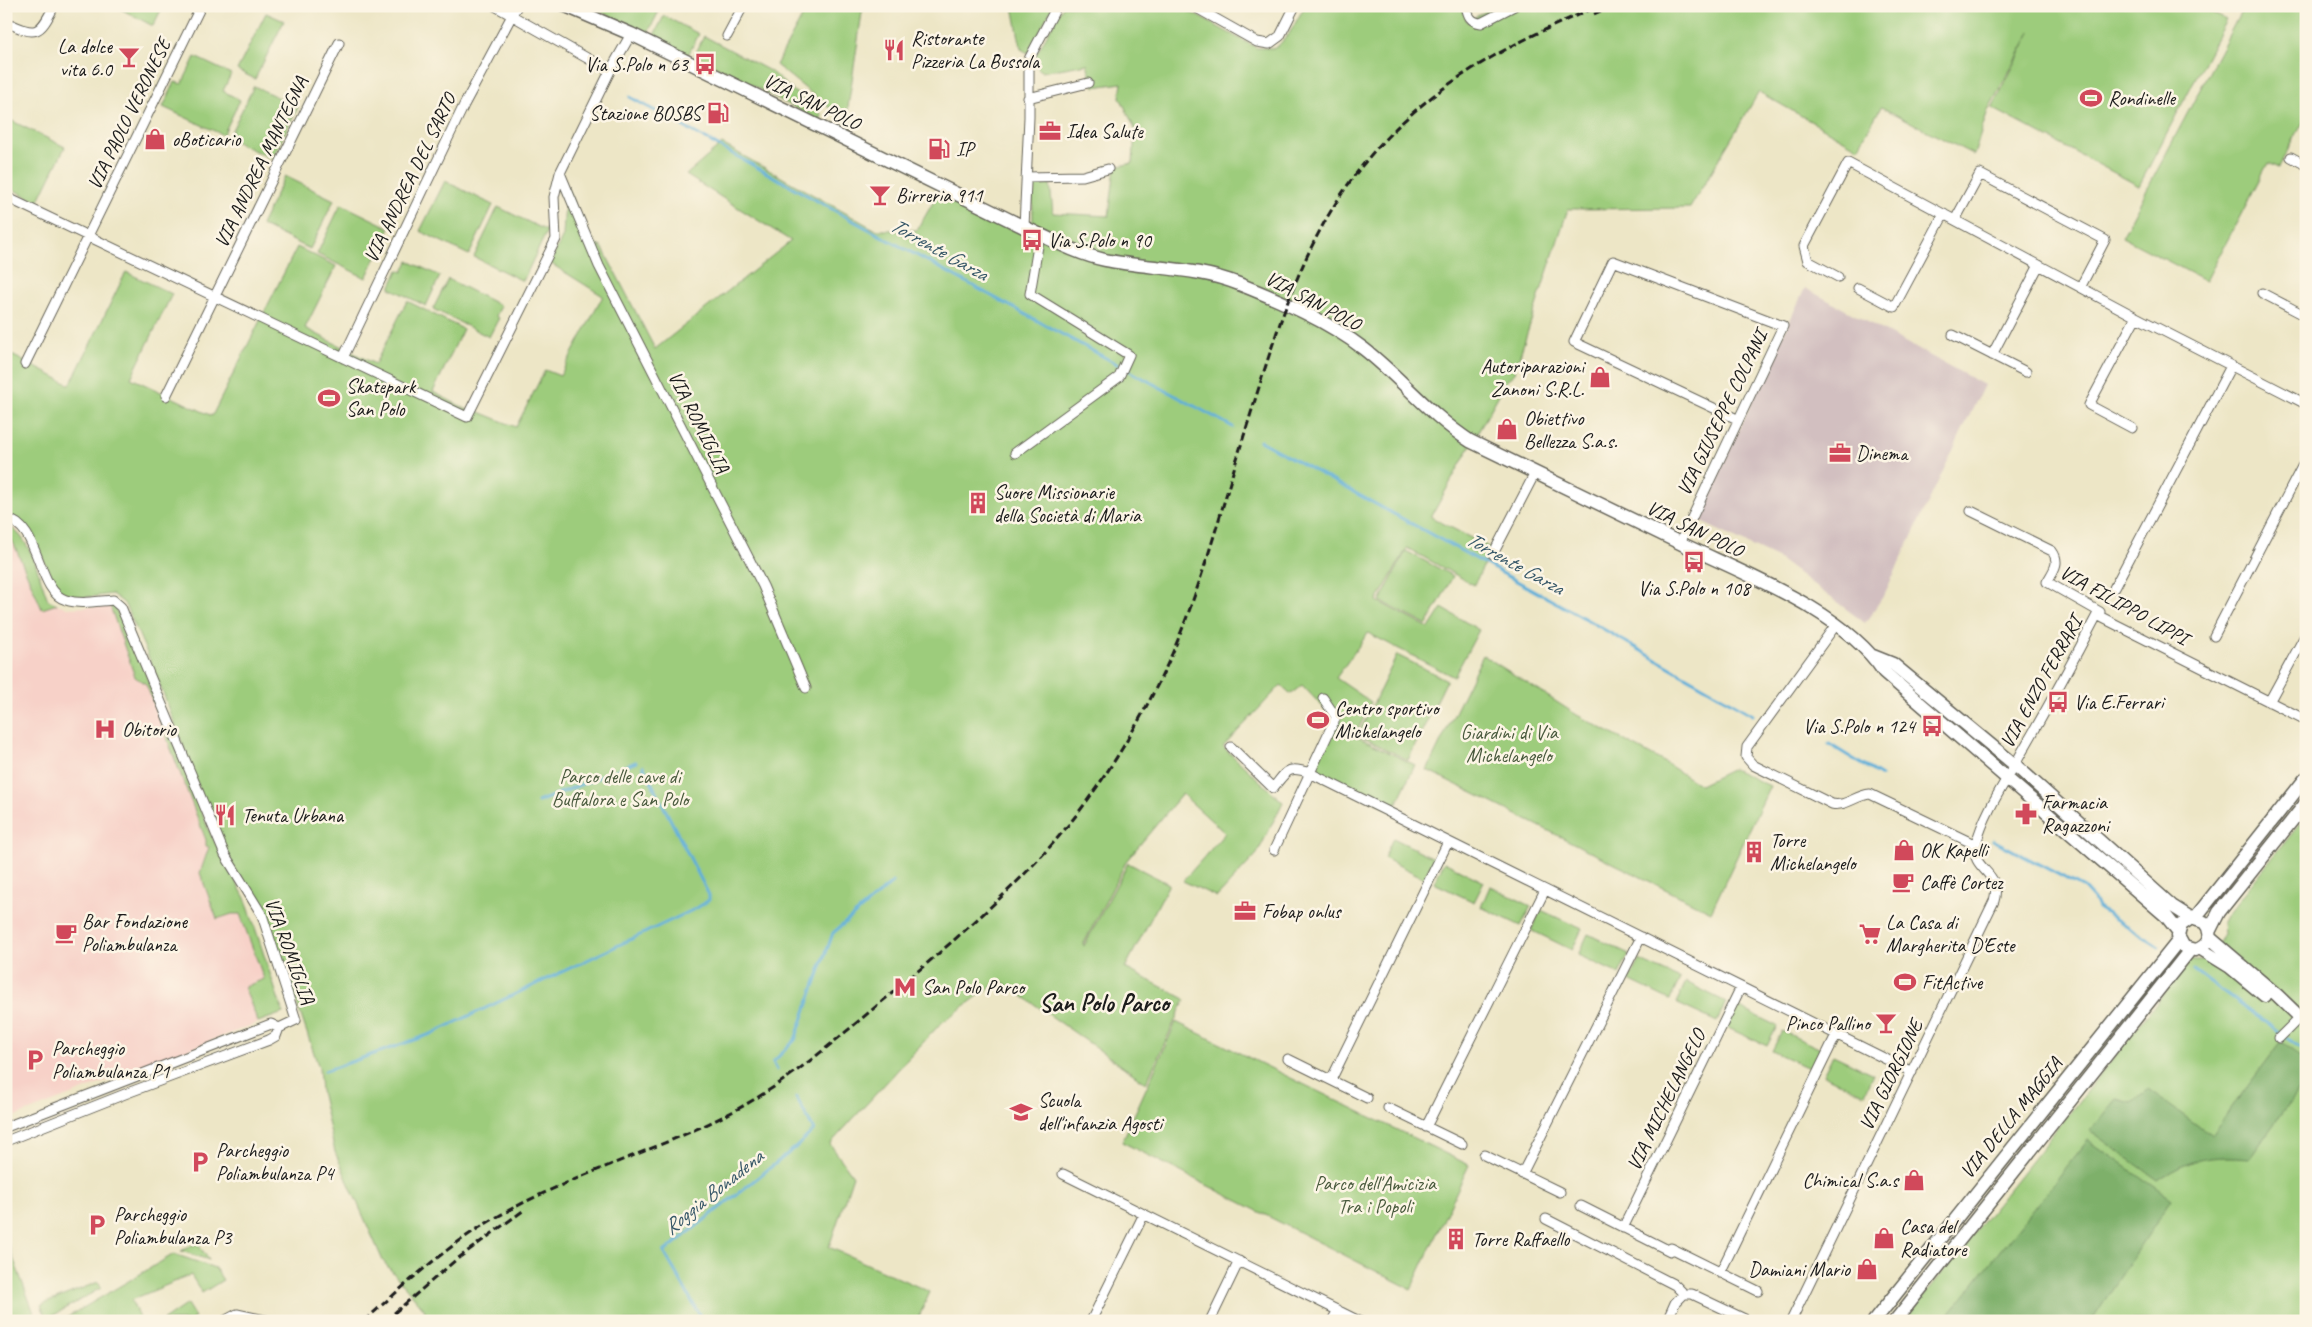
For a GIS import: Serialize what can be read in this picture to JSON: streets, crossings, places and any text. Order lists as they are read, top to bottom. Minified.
{"streets":{"main road":["VIA SAN POLO","VIA DELLA MAGGIA"],"street":["VIA PAOLO VERONESE","VIA ANDREA MANTEGNA","VIA ANDREA DEL SARTO","VIA GIUSEPPE COLPANI","VIA ROMIGLIA","VIA FILIPPO LIPPI","VIA ENZO FERRARI","VIA GIORGIONE","VIA MICHELANGELO"]},"crossings":[["VIA SAN POLO","VIA GIUSEPPE COLPANI"],["VIA SAN POLO","VIA ENZO FERRARI"],["VIA SAN POLO","VIA DELLA MAGGIA"],["VIA FILIPPO LIPPI","VIA ENZO FERRARI"]],"districts":["San Polo Parco"],"water":["Torrente Garza","Roggia Bonadena"],"parks":["Giardini di Via Michelangelo","Parco delle cave di Buffalora e San Polo","Parco dell'Amicizia Tra i Popoli"],"places":{"restaurant":["Ristorante Pizzeria La Bussola","Tenuta Urbana"],"bar":["La dolce vita 6.0","Birreria 911","Pinco Pallino"],"bus stop":["Via S.Polo n 63","Via S.Polo n 90","Via S.Polo n 108","Via E.Ferrari","Via S.Polo n 124"],"sports":["Rondinelle","Skatepark San Polo","Centro sportivo Michelangelo","FitActive"],"fuel station":["Stazione BOSBS","IP"],"office":["Idea Salute","Dinema","Fobap onlus"],"shop":["oBoticario","Autoriparazioni Zanoni S.R.L.","Obiettivo Bellezza S.a.s.","OK Kapelli","Chimical S.a.s","Casa del Radiatore","Damiani Mario"],"building":["Suore Missionarie della Società di Maria","Torre Michelangelo","Torre Raffaello"],"hospital":["Obitorio"],"pharmacy":["Farmacia Ragazzoni"],"cafe":["Caffè Cortez","Bar Fondazione Poliambulanza"],"supermarket":["La Casa di Margherita D'Este"],"metro station":["San Polo Parco"],"parking":["Parcheggio Poliambulanza P1","Parcheggio Poliambulanza P4","Parcheggio Poliambulanza P3"],"school or university":["Scuola dell'infanzia Agosti"]}}
